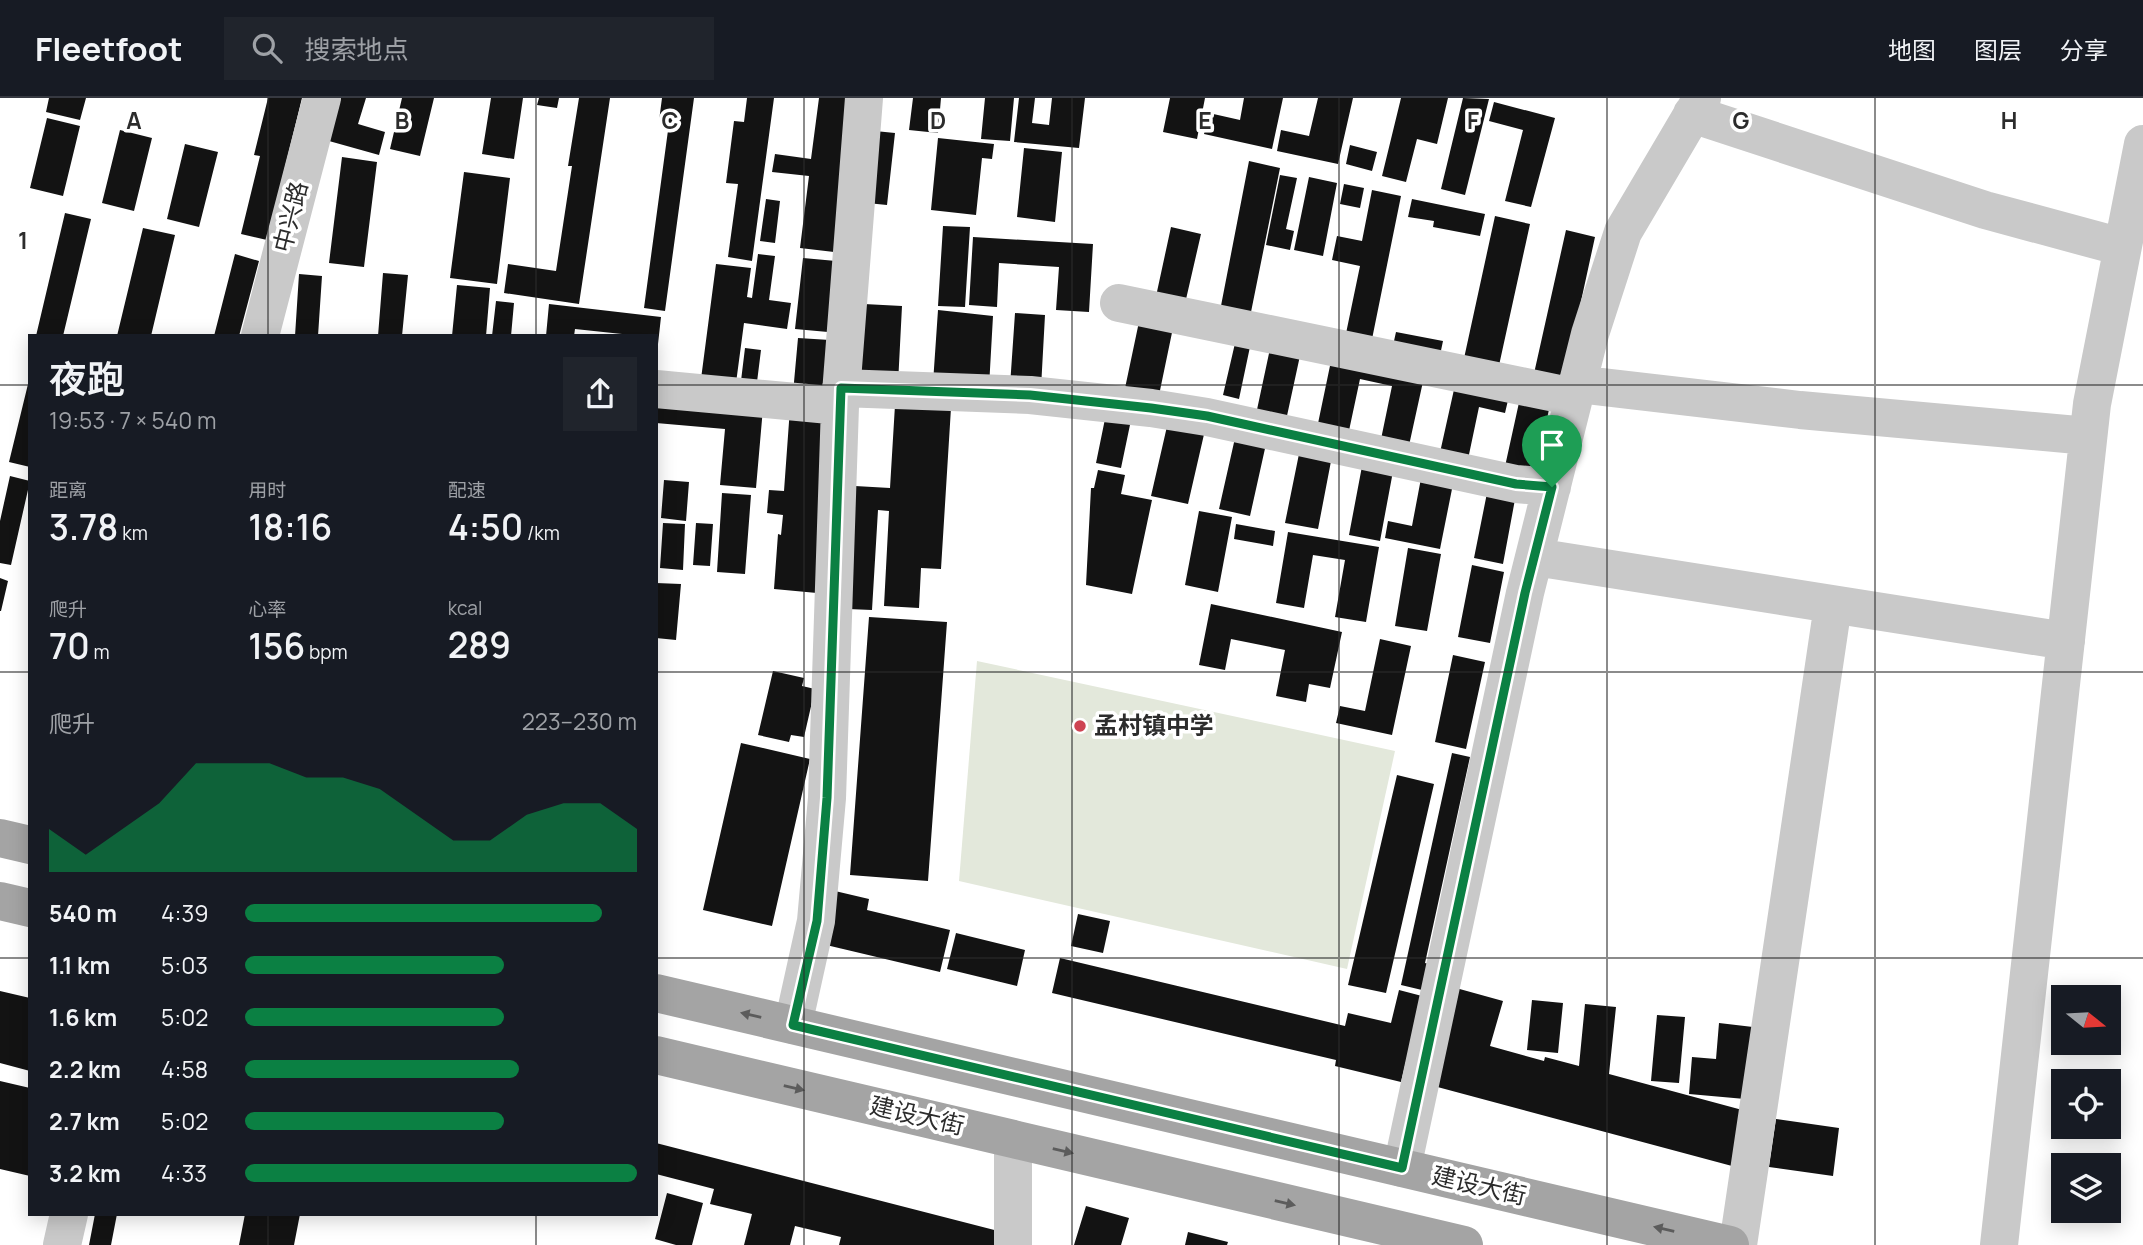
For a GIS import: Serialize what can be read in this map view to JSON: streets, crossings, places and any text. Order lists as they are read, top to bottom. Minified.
{"streets":{"main road":["建设大街"],"street":["中兴路"]},"places":["孟村镇中学"],"north":"right","page":{"header":"Fleetfoot","search":"搜索地点","nav":["地图","图层","分享"],"heading":["夜跑","19:53 · 7 × 540 m"],"stats":[["距离","3.78 km"],["用时","18:16"],["配速","4:50 /km"],["爬升","70 m"],["心率","156 bpm"],["kcal","289"]],"chart":["爬升","223–230 m"],"list":[{"name":"540 m","note":"4:39"},{"name":"1.1 km","note":"5:03"},{"name":"1.6 km","note":"5:02"},{"name":"2.2 km","note":"4:58"},{"name":"2.7 km","note":"5:02"},{"name":"3.2 km","note":"4:33"}]},"grid":{"columns":["A","B","C","D","E","F","G","H"],"rows":["1"]}}
